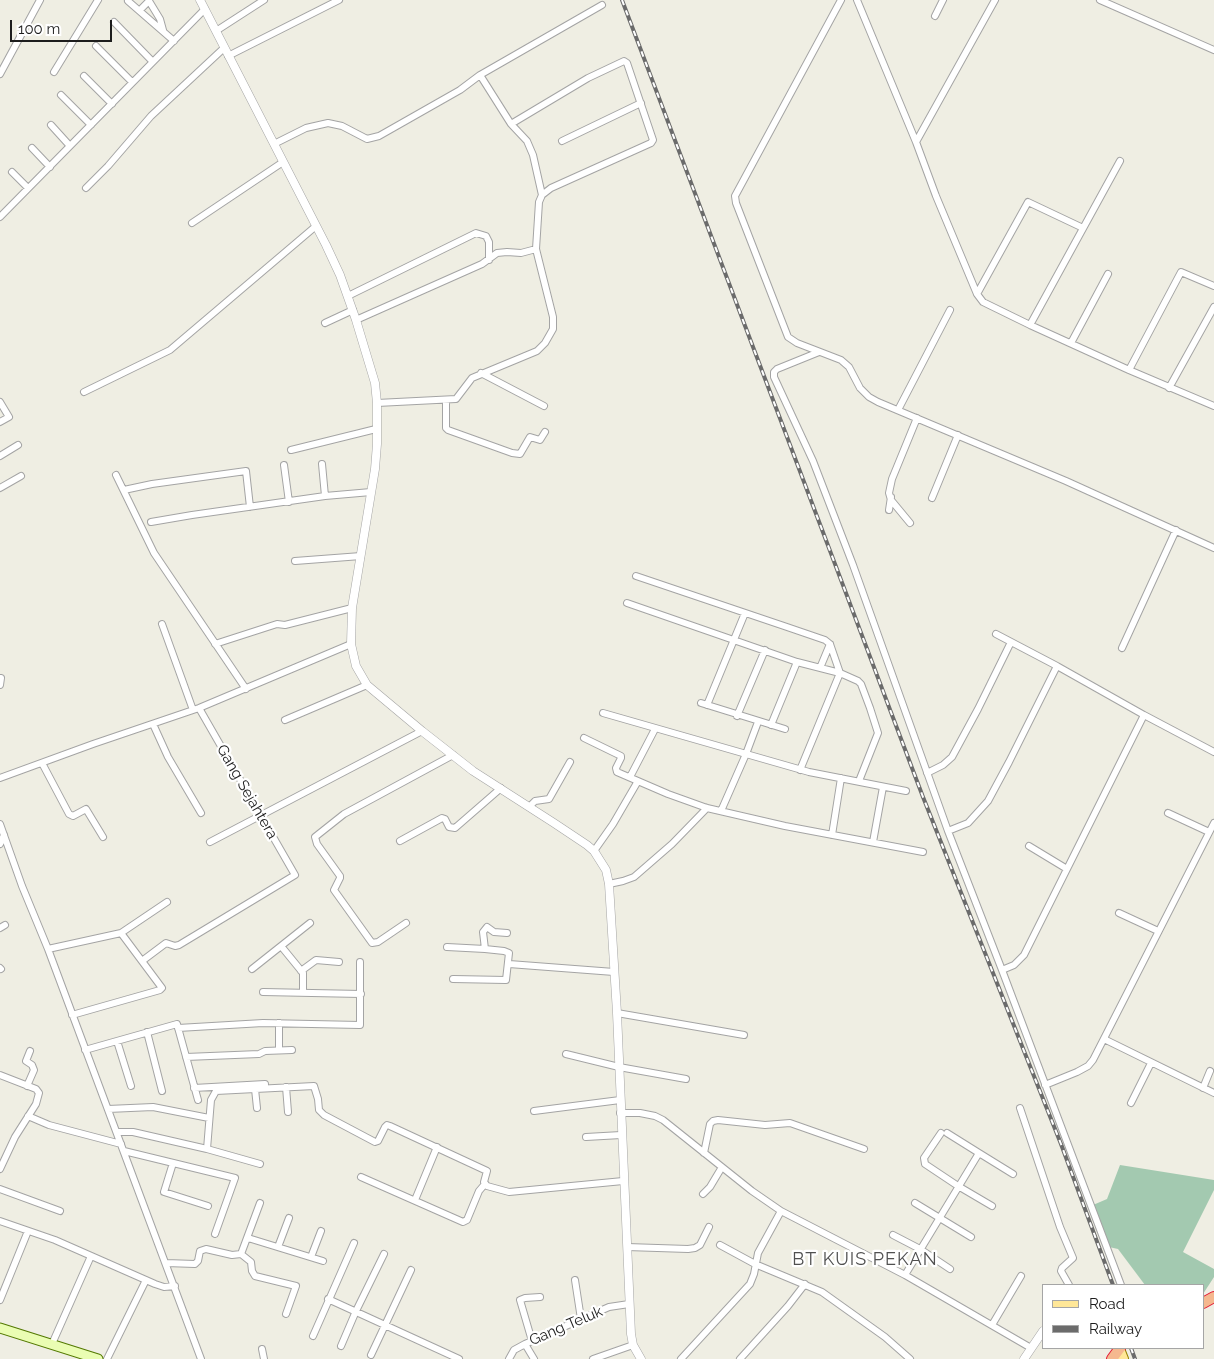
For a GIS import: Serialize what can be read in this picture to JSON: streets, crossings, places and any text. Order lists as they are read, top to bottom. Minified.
{"streets":{"street":["Gang Sejahtera","Gang Teluk"]},"districts":["BT KUIS PEKAN"],"legend":["Road","Railway"],"scale_bar":"100 m"}
